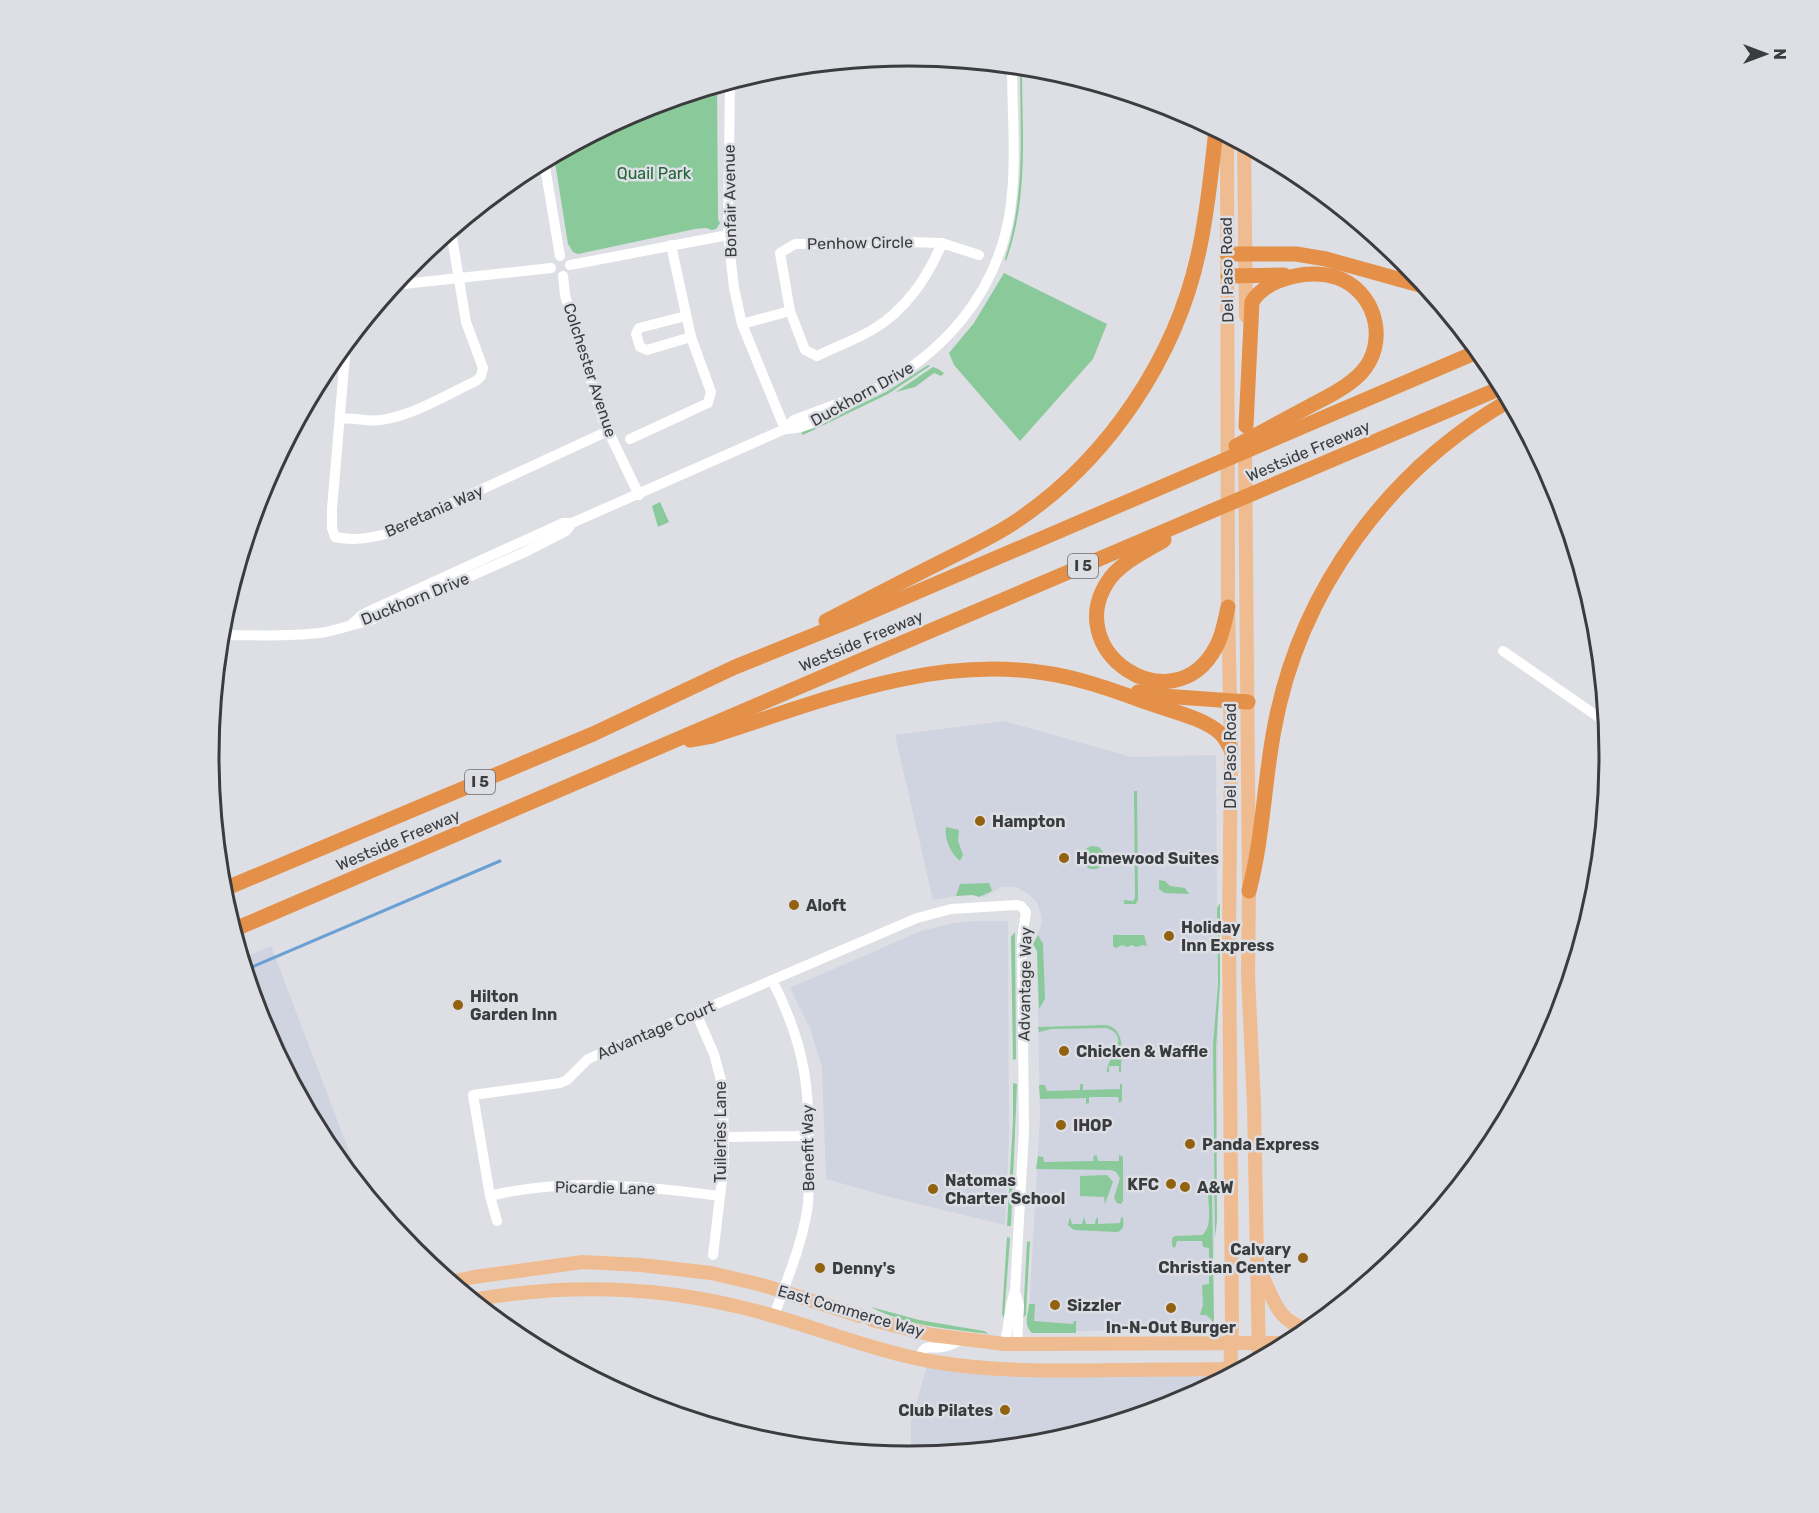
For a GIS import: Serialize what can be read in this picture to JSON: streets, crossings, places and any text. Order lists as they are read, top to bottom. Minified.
{"streets":{"highway":["Westside Freeway","I 5"],"main road":["Del Paso Road","East Commerce Way"],"street":["Bonfair Avenue","Penhow Circle","Colchester Avenue","Duckhorn Drive","Beretania Way","Advantage Way","Advantage Court","Tuileries Lane","Benefit Way","Picardie Lane"]},"crossings":[["Bonfair Avenue","Duckhorn Drive"],["Del Paso Road","East Commerce Way"],["Colchester Avenue","Duckhorn Drive"],["Colchester Avenue","Beretania Way"],["Advantage Way","Advantage Court"],["Advantage Way","Benefit Way"],["Advantage Way","East Commerce Way"],["Advantage Court","Tuileries Lane"],["Advantage Court","Benefit Way"],["Advantage Court","Picardie Lane"],["Tuileries Lane","Picardie Lane"],["Benefit Way","East Commerce Way"]],"parks":["Quail Park"],"places":["Hampton","Homewood Suites","Aloft","Holiday Inn Express","Hilton Garden Inn","Chicken & Waffle","IHOP","Panda Express","KFC","A&W","Natomas Charter School","Calvary Christian Center","Denny's","Sizzler","In-N-Out Burger","Club Pilates"],"north":"right"}
